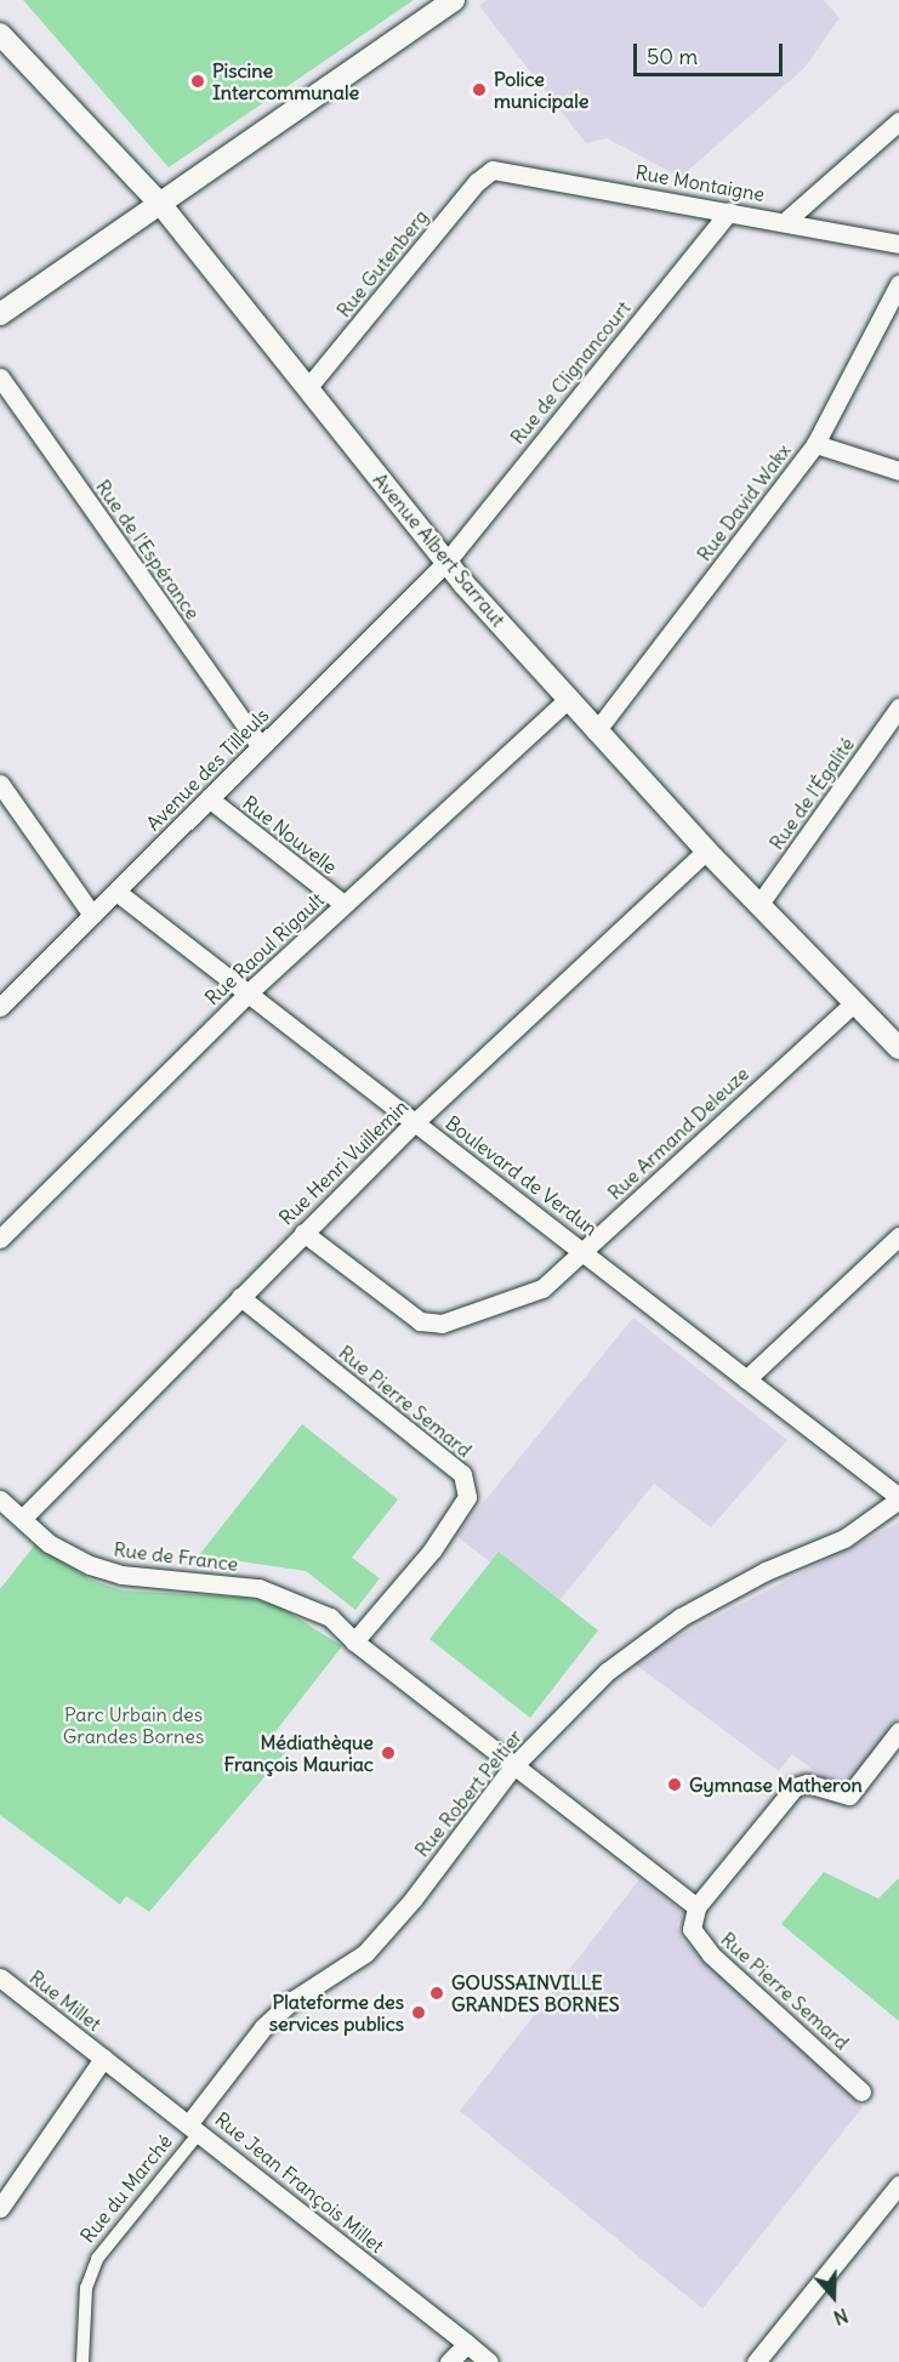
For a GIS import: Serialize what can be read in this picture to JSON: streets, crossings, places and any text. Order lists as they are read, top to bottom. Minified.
{"streets":{"street":["Rue Montaigne","Rue Gutenberg","Rue de Clignancourt","Rue David Wakx","Rue de l'Espérance","Avenue Albert Sarraut","Avenue des Tilleuls","Rue de l'Égalité","Rue Nouvelle","Rue Raoul Rigault","Rue Armand Deleuze","Rue Henri Vuillemin","Boulevard de Verdun","Rue Pierre Semard","Rue de France","Rue Robert Peltier","Rue Millet","Rue Jean François Millet","Rue du Marché"]},"crossings":[["Rue Montaigne","Rue Gutenberg"],["Rue Montaigne","Rue de Clignancourt"],["Rue Gutenberg","Avenue Albert Sarraut"],["Rue de Clignancourt","Avenue Albert Sarraut"],["Rue de Clignancourt","Avenue des Tilleuls"],["Rue David Wakx","Avenue Albert Sarraut"],["Rue de l'Espérance","Avenue des Tilleuls"],["Avenue Albert Sarraut","Avenue des Tilleuls"],["Avenue Albert Sarraut","Rue de l'Égalité"],["Avenue Albert Sarraut","Rue Raoul Rigault"],["Avenue Albert Sarraut","Rue Armand Deleuze"],["Avenue Albert Sarraut","Rue Henri Vuillemin"],["Avenue des Tilleuls","Rue Nouvelle"],["Avenue des Tilleuls","Boulevard de Verdun"],["Rue Nouvelle","Rue Raoul Rigault"],["Rue Raoul Rigault","Boulevard de Verdun"],["Rue Armand Deleuze","Rue Henri Vuillemin"],["Rue Armand Deleuze","Boulevard de Verdun"],["Rue Henri Vuillemin","Boulevard de Verdun"],["Rue Henri Vuillemin","Rue Pierre Semard"],["Rue Henri Vuillemin","Rue de France"],["Boulevard de Verdun","Rue Robert Peltier"],["Rue Pierre Semard","Rue de France"],["Rue Robert Peltier","Rue Jean François Millet"],["Rue Robert Peltier","Rue du Marché"],["Rue Millet","Rue Jean François Millet"],["Rue Jean François Millet","Rue du Marché"]],"parks":["Parc Urbain des Grandes Bornes"],"places":["Piscine Intercommunale","Police municipale","Médiathèque François Mauriac","Gymnase Matheron","GOUSSAINVILLE GRANDES BORNES","Plateforme des services publics"],"scale_bar":"50 m","north":"bottom"}
